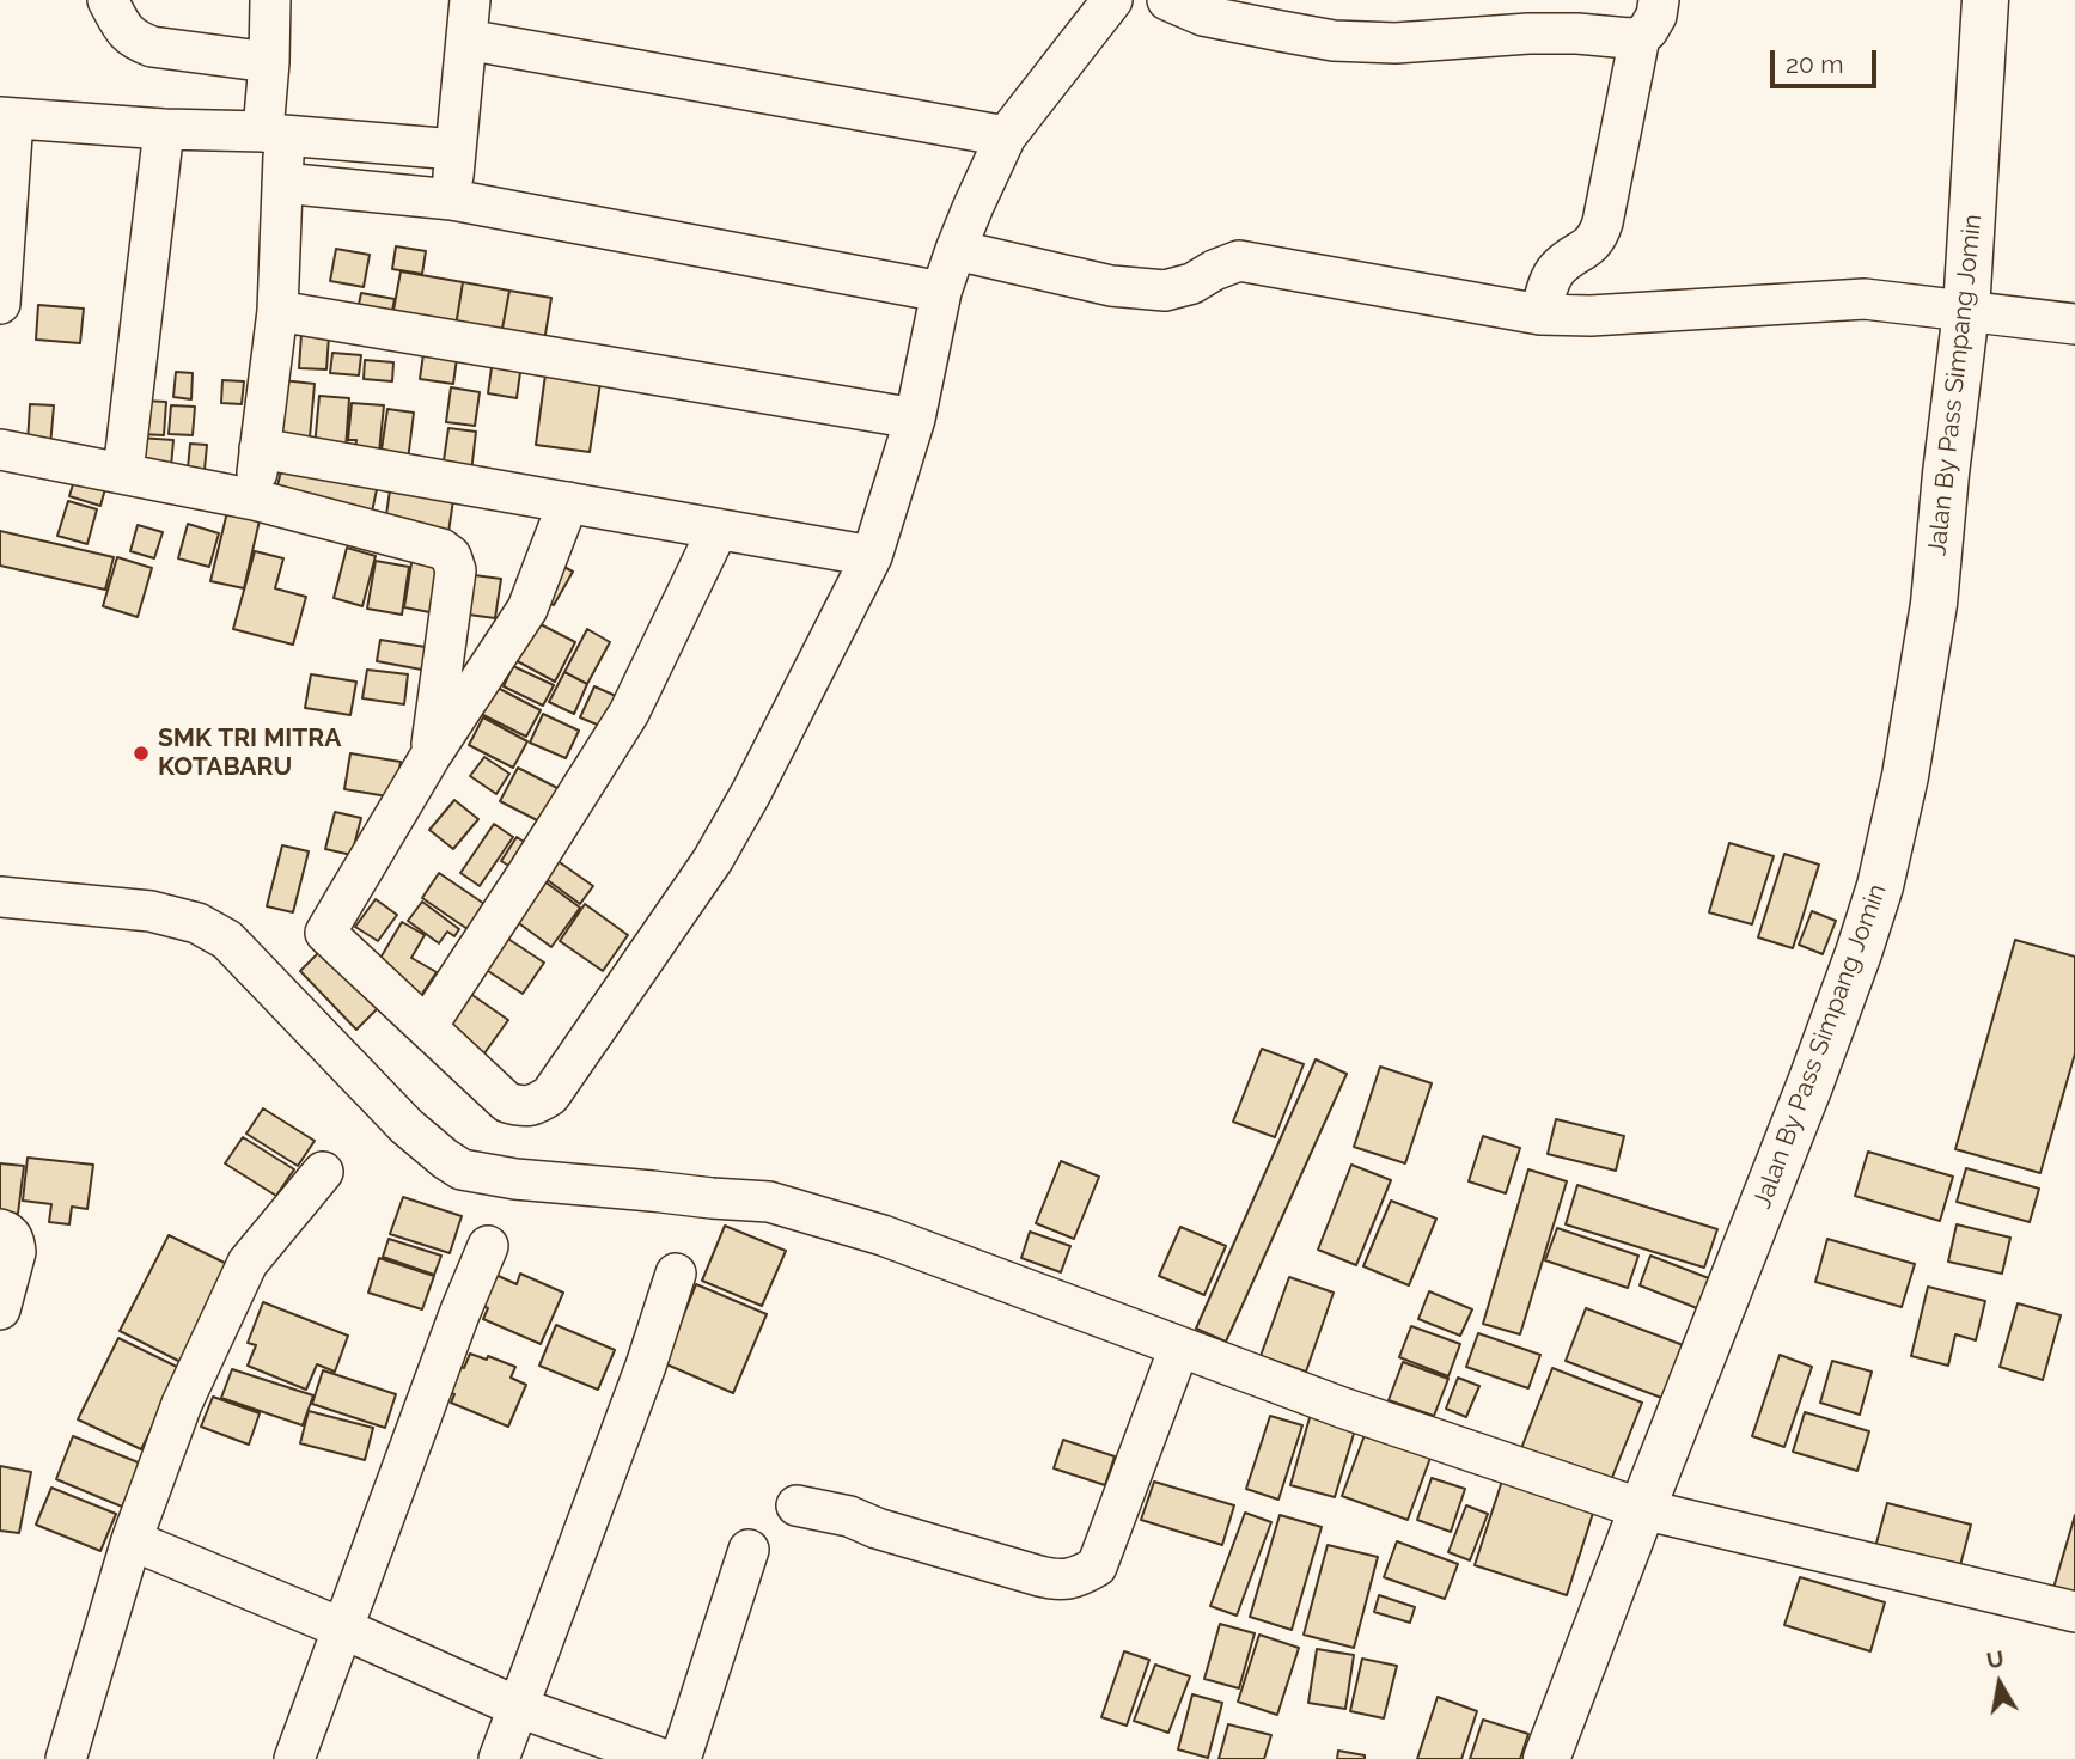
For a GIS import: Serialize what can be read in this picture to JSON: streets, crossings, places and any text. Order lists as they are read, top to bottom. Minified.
{"streets":{"highway":["Jalan By Pass Simpang Jomin"]},"places":["SMK TRI MITRA KOTABARU"],"scale_bar":"20 m","north":"top"}
